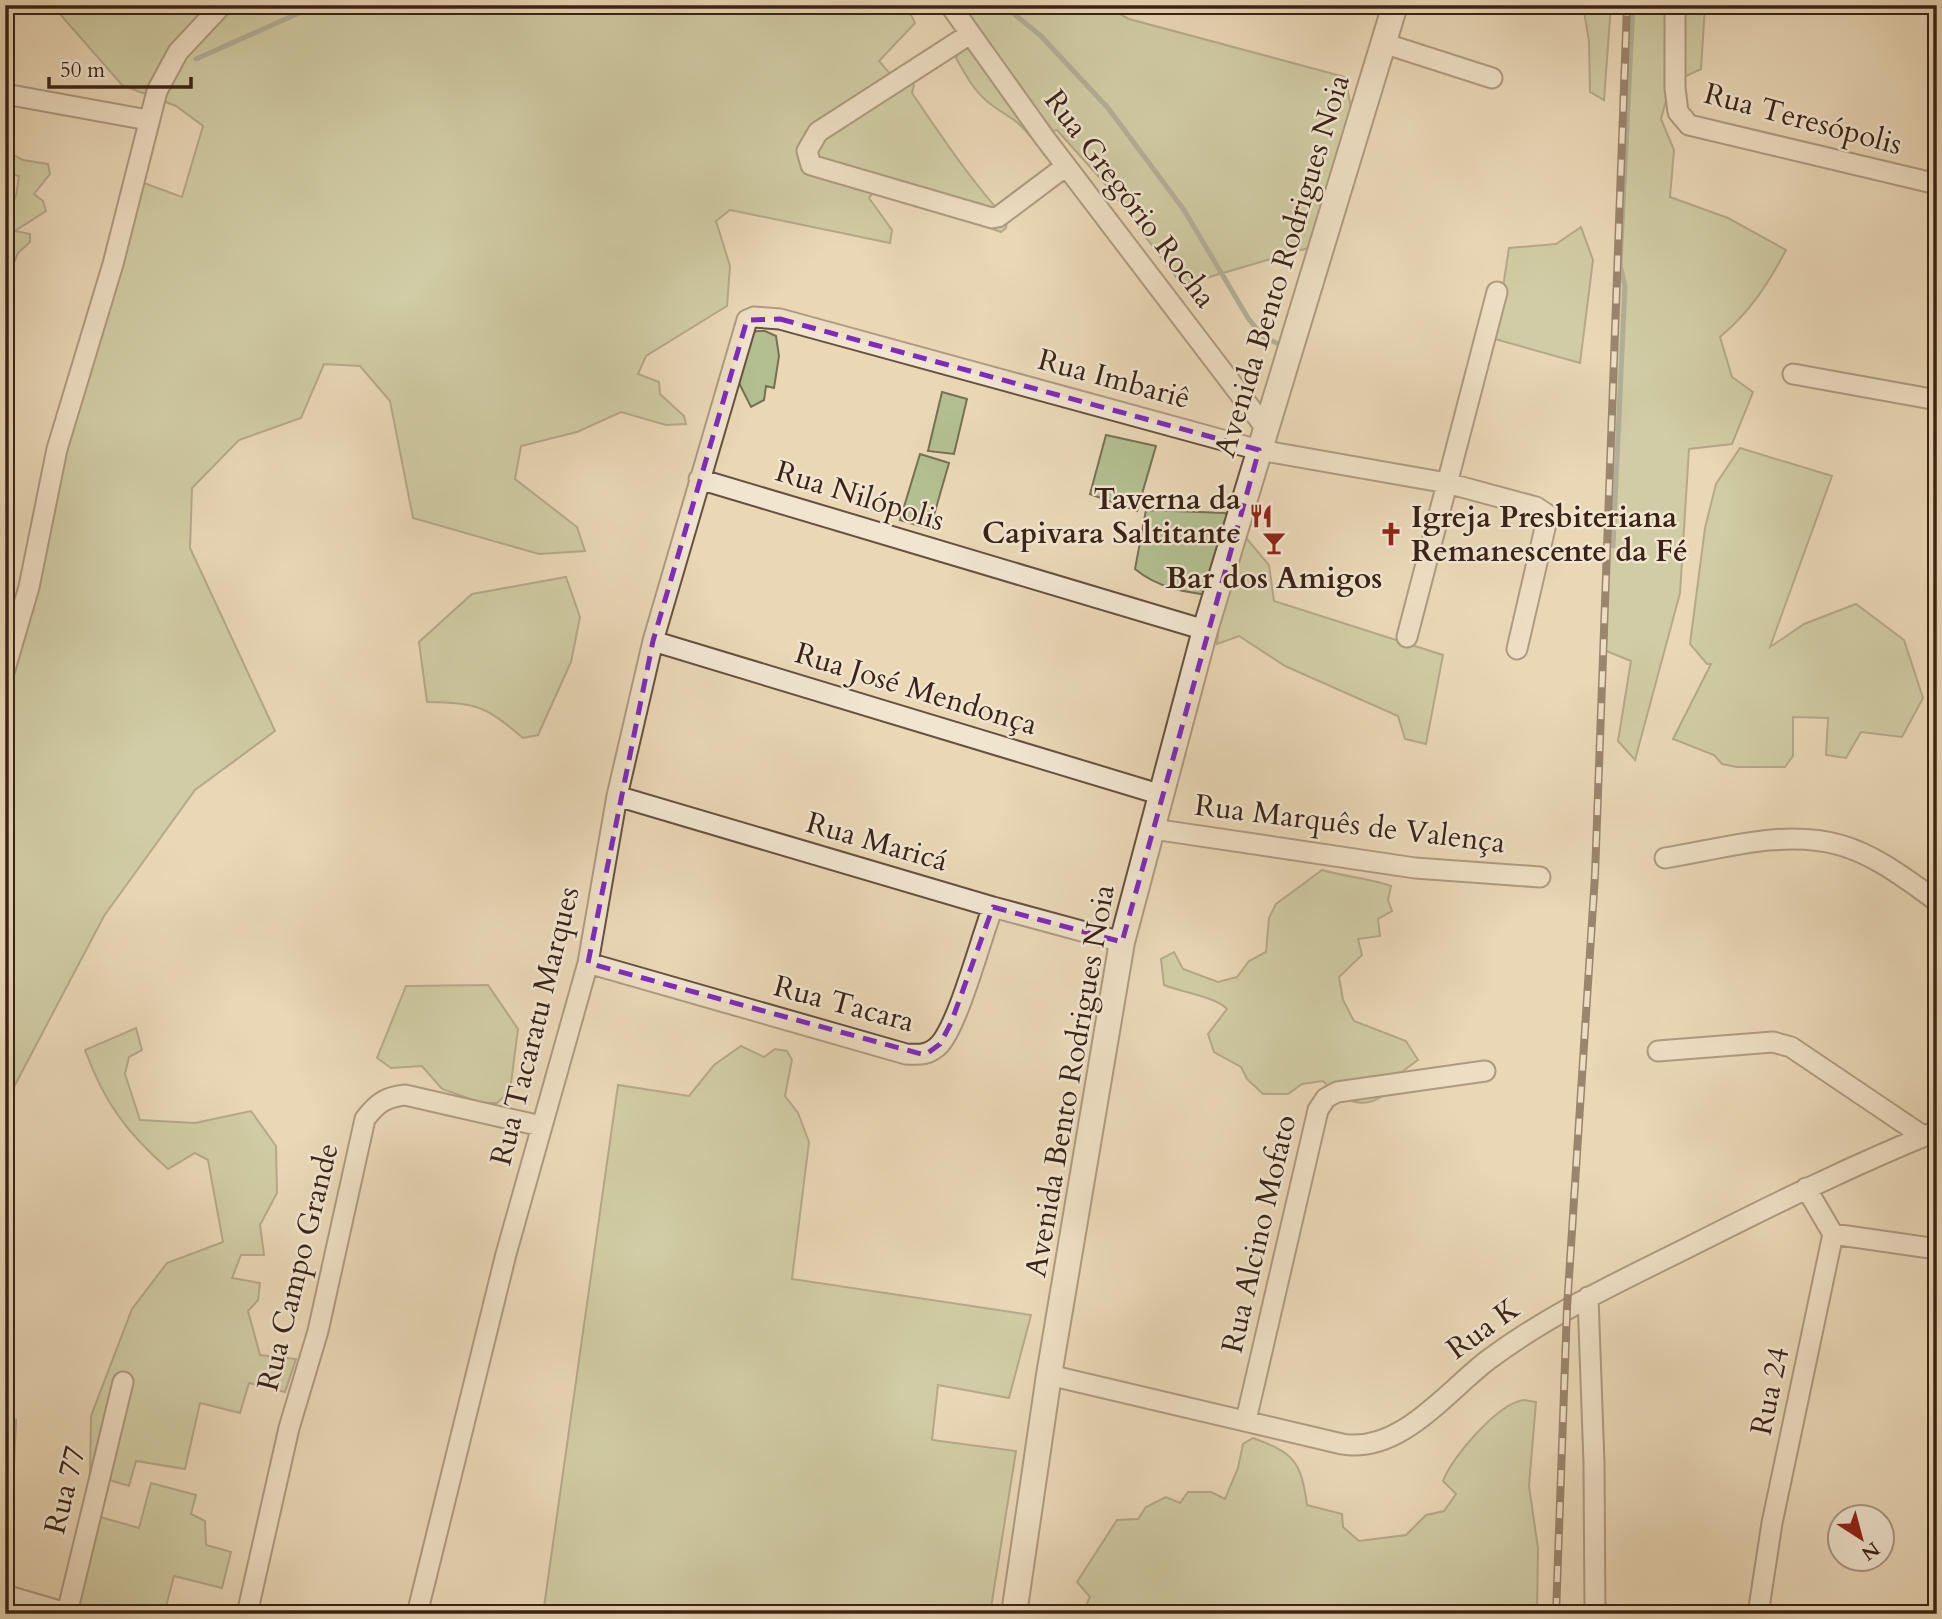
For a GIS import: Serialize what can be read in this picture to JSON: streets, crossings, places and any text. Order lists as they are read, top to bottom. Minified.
{"streets":{"street":["Rua Teresópolis","Rua Gregório Rocha","Avenida Bento Rodrigues Noia","Rua Imbariê","Rua Nilópolis","Rua José Mendonça","Rua Marquês de Valença","Rua Maricá","Rua Tacara","Rua Tacaratu Marques","Rua Alcino Mofato","Rua Campo Grande","Rua K","Rua 24","Rua 77"]},"crossings":[["Rua Gregório Rocha","Avenida Bento Rodrigues Noia"],["Rua Gregório Rocha","Rua Imbariê"],["Avenida Bento Rodrigues Noia","Rua Imbariê"],["Avenida Bento Rodrigues Noia","Rua Nilópolis"],["Avenida Bento Rodrigues Noia","Rua José Mendonça"],["Avenida Bento Rodrigues Noia","Rua Marquês de Valença"],["Avenida Bento Rodrigues Noia","Rua Maricá"],["Avenida Bento Rodrigues Noia","Rua K"],["Rua Imbariê","Rua Tacaratu Marques"],["Rua Nilópolis","Rua Tacaratu Marques"],["Rua José Mendonça","Rua Tacaratu Marques"],["Rua Maricá","Rua Tacara"],["Rua Maricá","Rua Tacaratu Marques"],["Rua Tacara","Rua Tacaratu Marques"],["Rua Tacaratu Marques","Rua Campo Grande"],["Rua Alcino Mofato","Rua K"]],"places":{"restaurant":["Taverna da Capivara Saltitante"],"church":["Igreja Presbiteriana Remanescente da Fé"],"bar":["Bar dos Amigos"]},"scale_bar":"50 m","north":"bottom right"}
